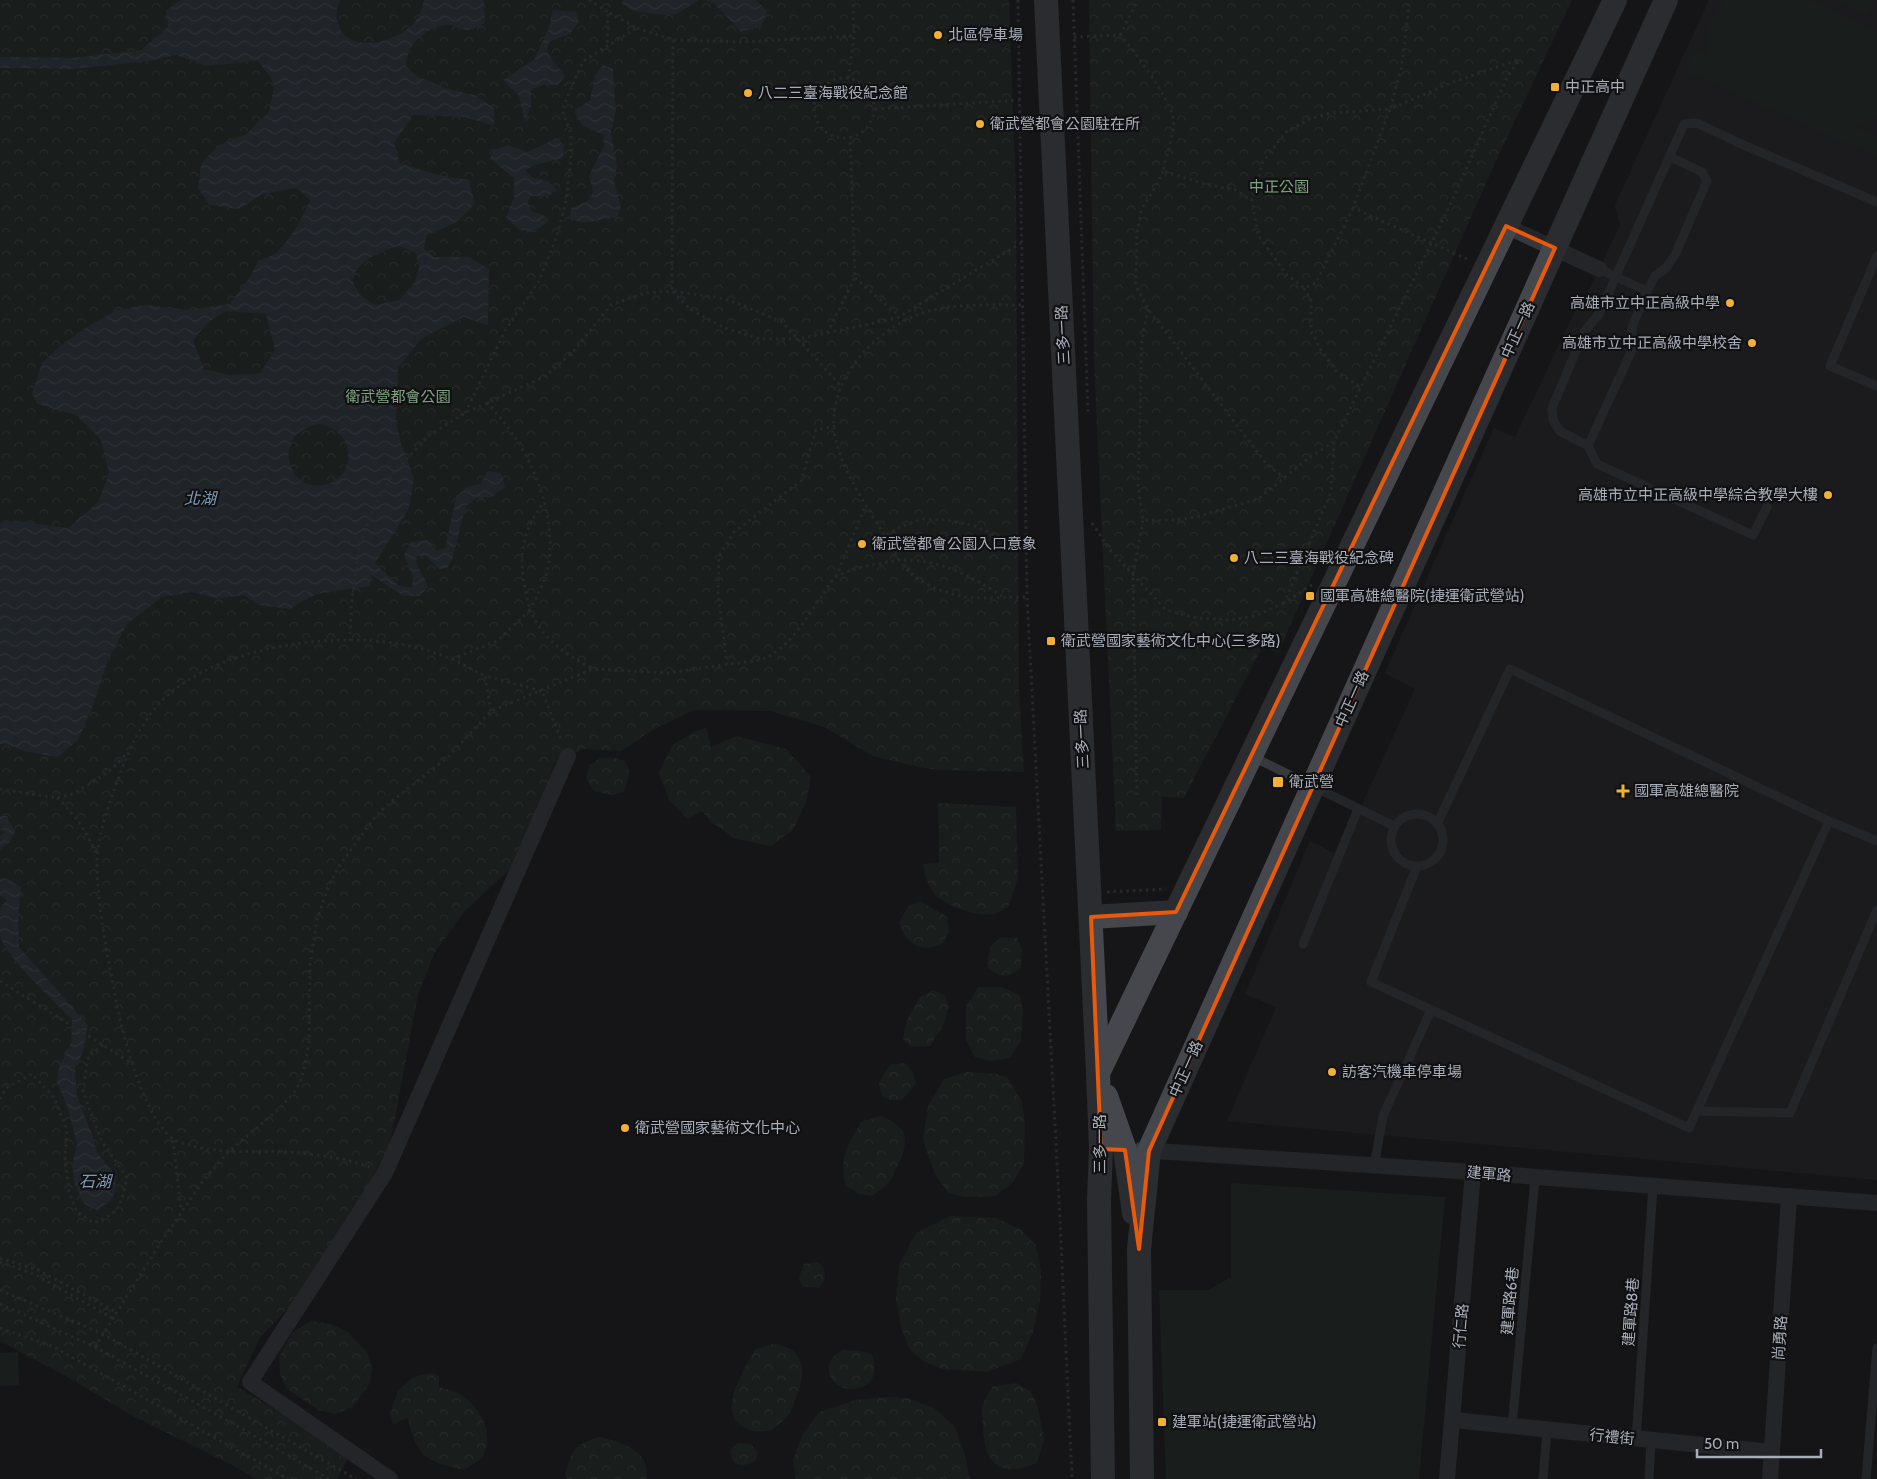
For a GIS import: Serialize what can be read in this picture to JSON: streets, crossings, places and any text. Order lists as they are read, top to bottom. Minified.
{"streets":{"street":["中正一路","三多一路","建軍路","行仁路","尚勇路","行禮街"],"lane":["建軍路6巷","建軍路8巷"]},"crossings":[["中正一路","建軍路"],["三多一路","建軍路"],["建軍路","建軍路6巷"],["建軍路","建軍路8巷"],["建軍路","行仁路"],["建軍路","尚勇路"],["建軍路6巷","行禮街"],["建軍路8巷","行禮街"],["行仁路","行禮街"],["尚勇路","行禮街"]],"water":["北湖","石湖"],"parks":["中正公園","衛武營都會公園"],"places":{"other":["北區停車場","八二三臺海戰役紀念館","衛武營都會公園駐在所","高雄市立中正高級中學","高雄市立中正高級中學校舍","高雄市立中正高級中學綜合教學大樓","衛武營都會公園入口意象","八二三臺海戰役紀念碑","訪客汽機車停車場","衛武營國家藝術文化中心"],"transit":["中正高中","國軍高雄總醫院(捷運衛武營站)","衛武營國家藝術文化中心(三多路)","衛武營","建軍站(捷運衛武營站)"],"health":["國軍高雄總醫院"]},"scale_bar":"50 m"}
